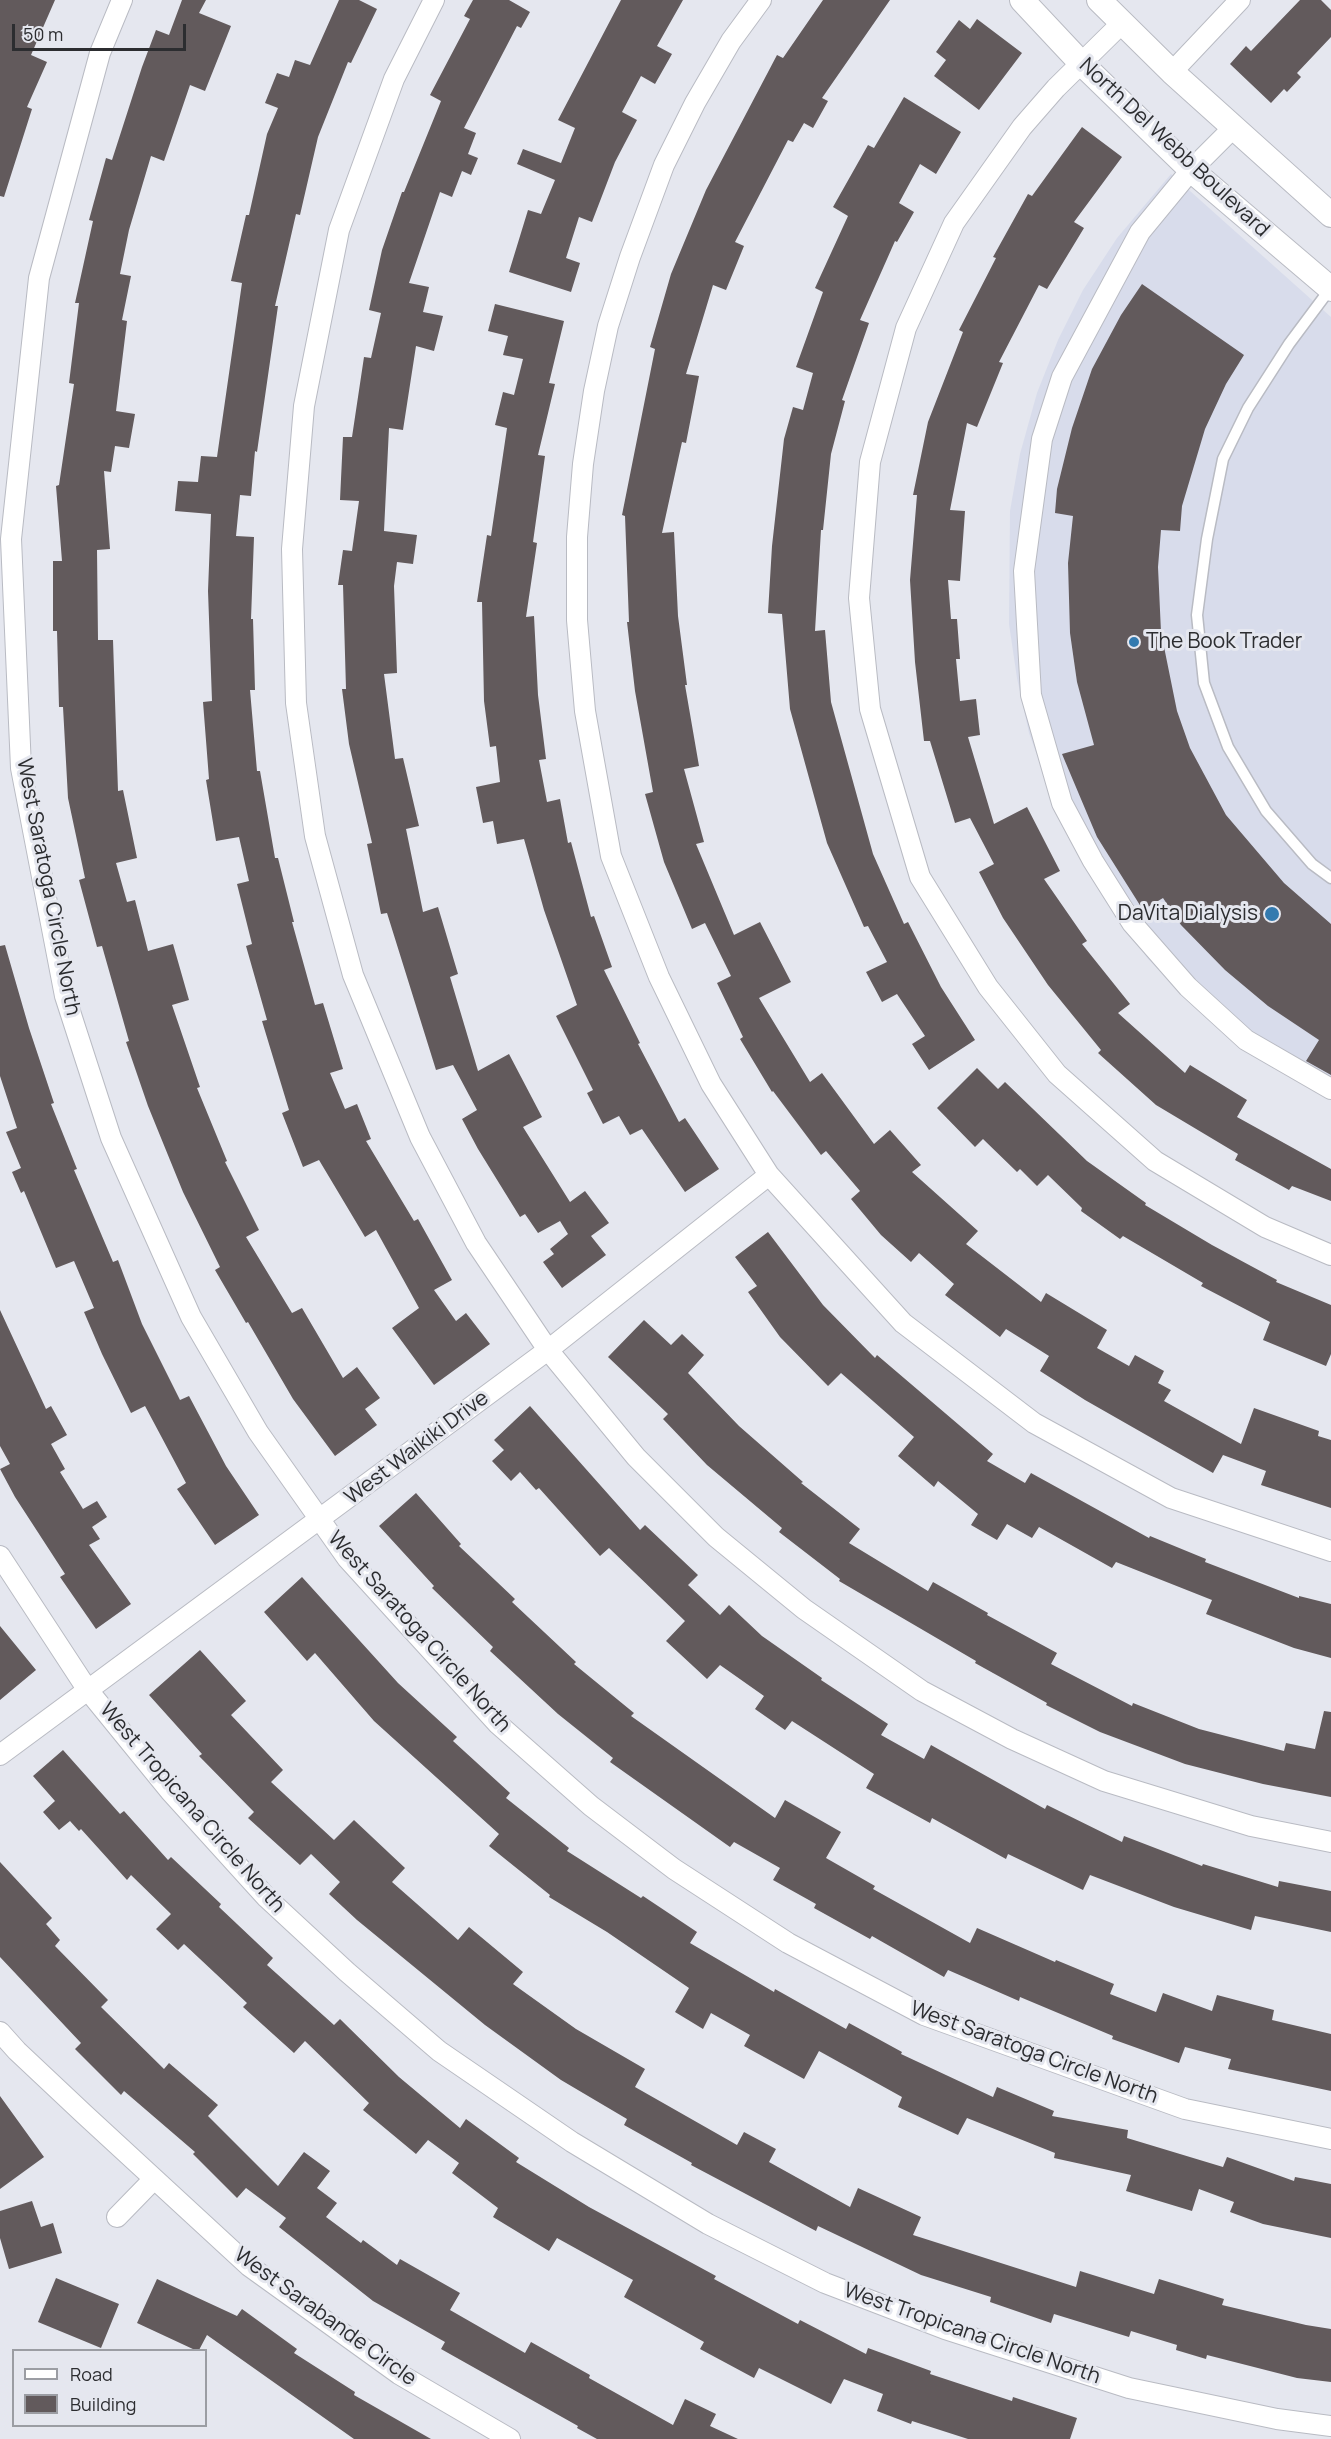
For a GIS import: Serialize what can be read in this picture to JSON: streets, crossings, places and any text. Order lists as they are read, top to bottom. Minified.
{"streets":{"street":["North Del Webb Boulevard","West Saratoga Circle North","West Waikiki Drive","West Tropicana Circle North","West Sarabande Circle"]},"crossings":[["West Saratoga Circle North","West Waikiki Drive"],["West Waikiki Drive","West Tropicana Circle North"]],"places":["The Book Trader","DaVita Dialysis"],"legend":["Road","Building"],"scale_bar":"50 m"}
